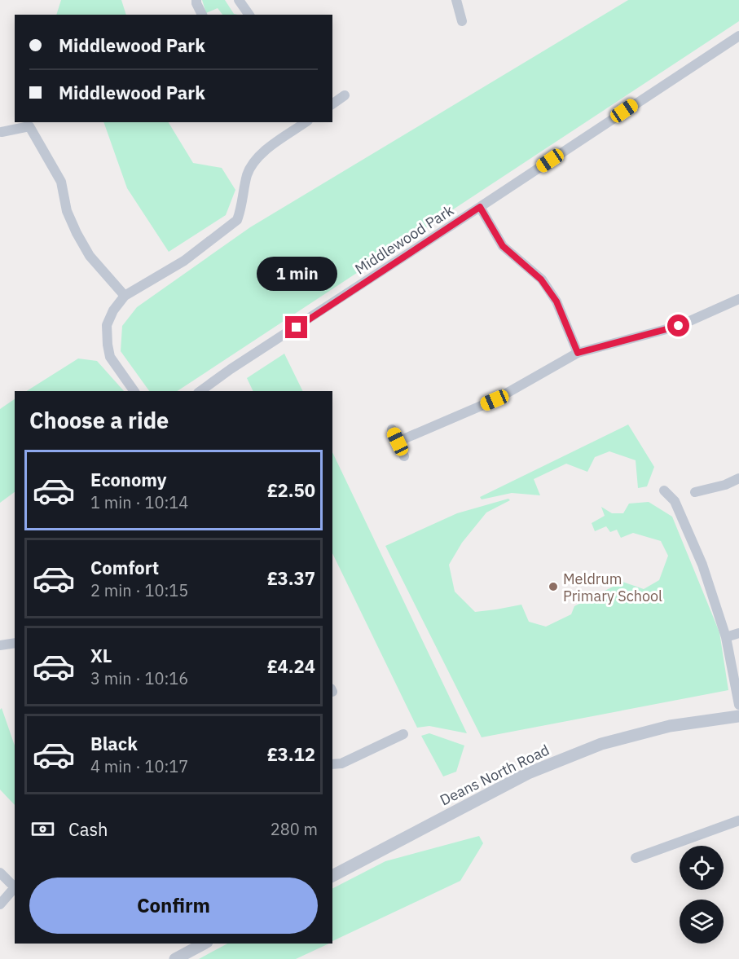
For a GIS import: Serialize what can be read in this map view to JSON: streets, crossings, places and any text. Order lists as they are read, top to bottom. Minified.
{"streets":{"street":["Middlewood Park","Deans North Road"]},"places":["Meldrum Primary School"],"page":{"banner":["Middlewood Park","Middlewood Park"],"bubble":"1 min","heading":"Choose a ride","list":[{"name":"Economy","note":"1 min · 10:14","value":"£2.50"},{"name":"Comfort","note":"2 min · 10:15","value":"£3.37"},{"name":"XL","note":"3 min · 10:16","value":"£4.24"},{"name":"Black","note":"4 min · 10:17","value":"£3.12"}],"pay":["Cash","280 m"],"buttons":"Confirm"}}
